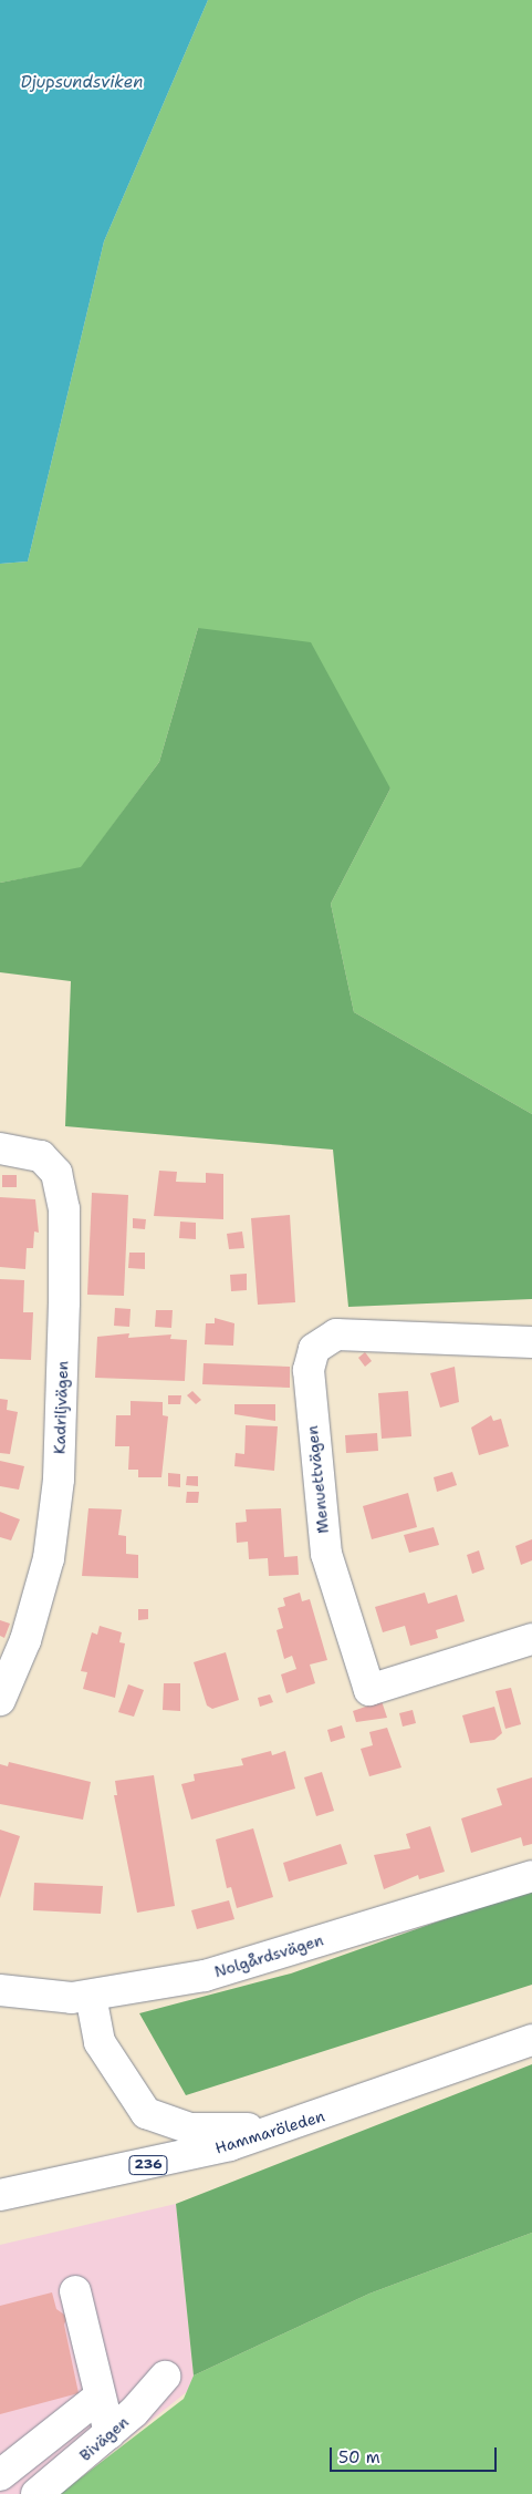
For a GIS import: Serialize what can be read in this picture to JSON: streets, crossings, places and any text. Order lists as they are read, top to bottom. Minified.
{"streets":{"street":["Kadriljvägen","Menuettvägen","Nolgårdsvägen","Hammaröleden","236","Bivägen"]},"crossings":[["Nolgårdsvägen","236"],["Hammaröleden","236"]],"water":["Djupsundsviken"],"scale_bar":"50 m"}
